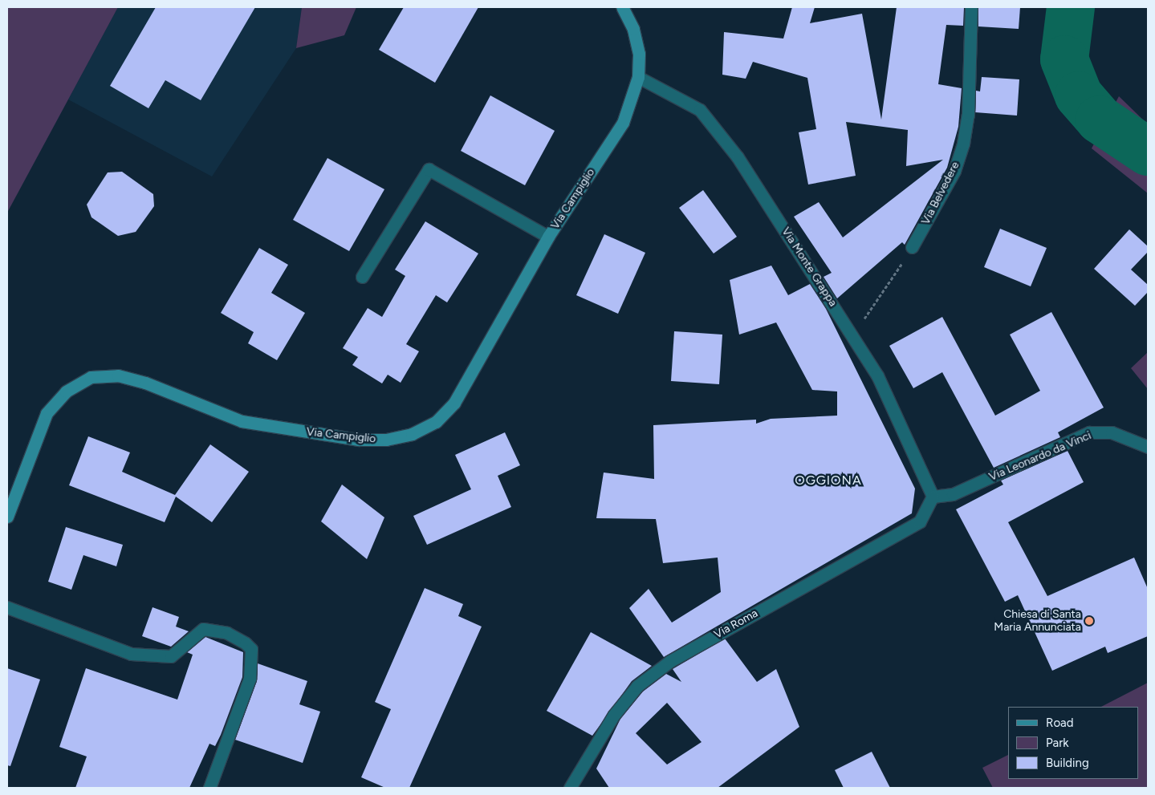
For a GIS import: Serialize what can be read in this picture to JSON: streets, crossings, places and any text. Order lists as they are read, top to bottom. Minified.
{"streets":{"street":["Via Belvedere","Via Campiglio","Via Monte Grappa","Via Leonardo da Vinci","Via Roma"]},"crossings":[["Via Campiglio","Via Monte Grappa"],["Via Monte Grappa","Via Leonardo da Vinci"],["Via Monte Grappa","Via Roma"],["Via Leonardo da Vinci","Via Roma"]],"districts":["OGGIONA"],"places":["Chiesa di Santa Maria Annunciata"],"legend":["Road","Park","Building"]}
